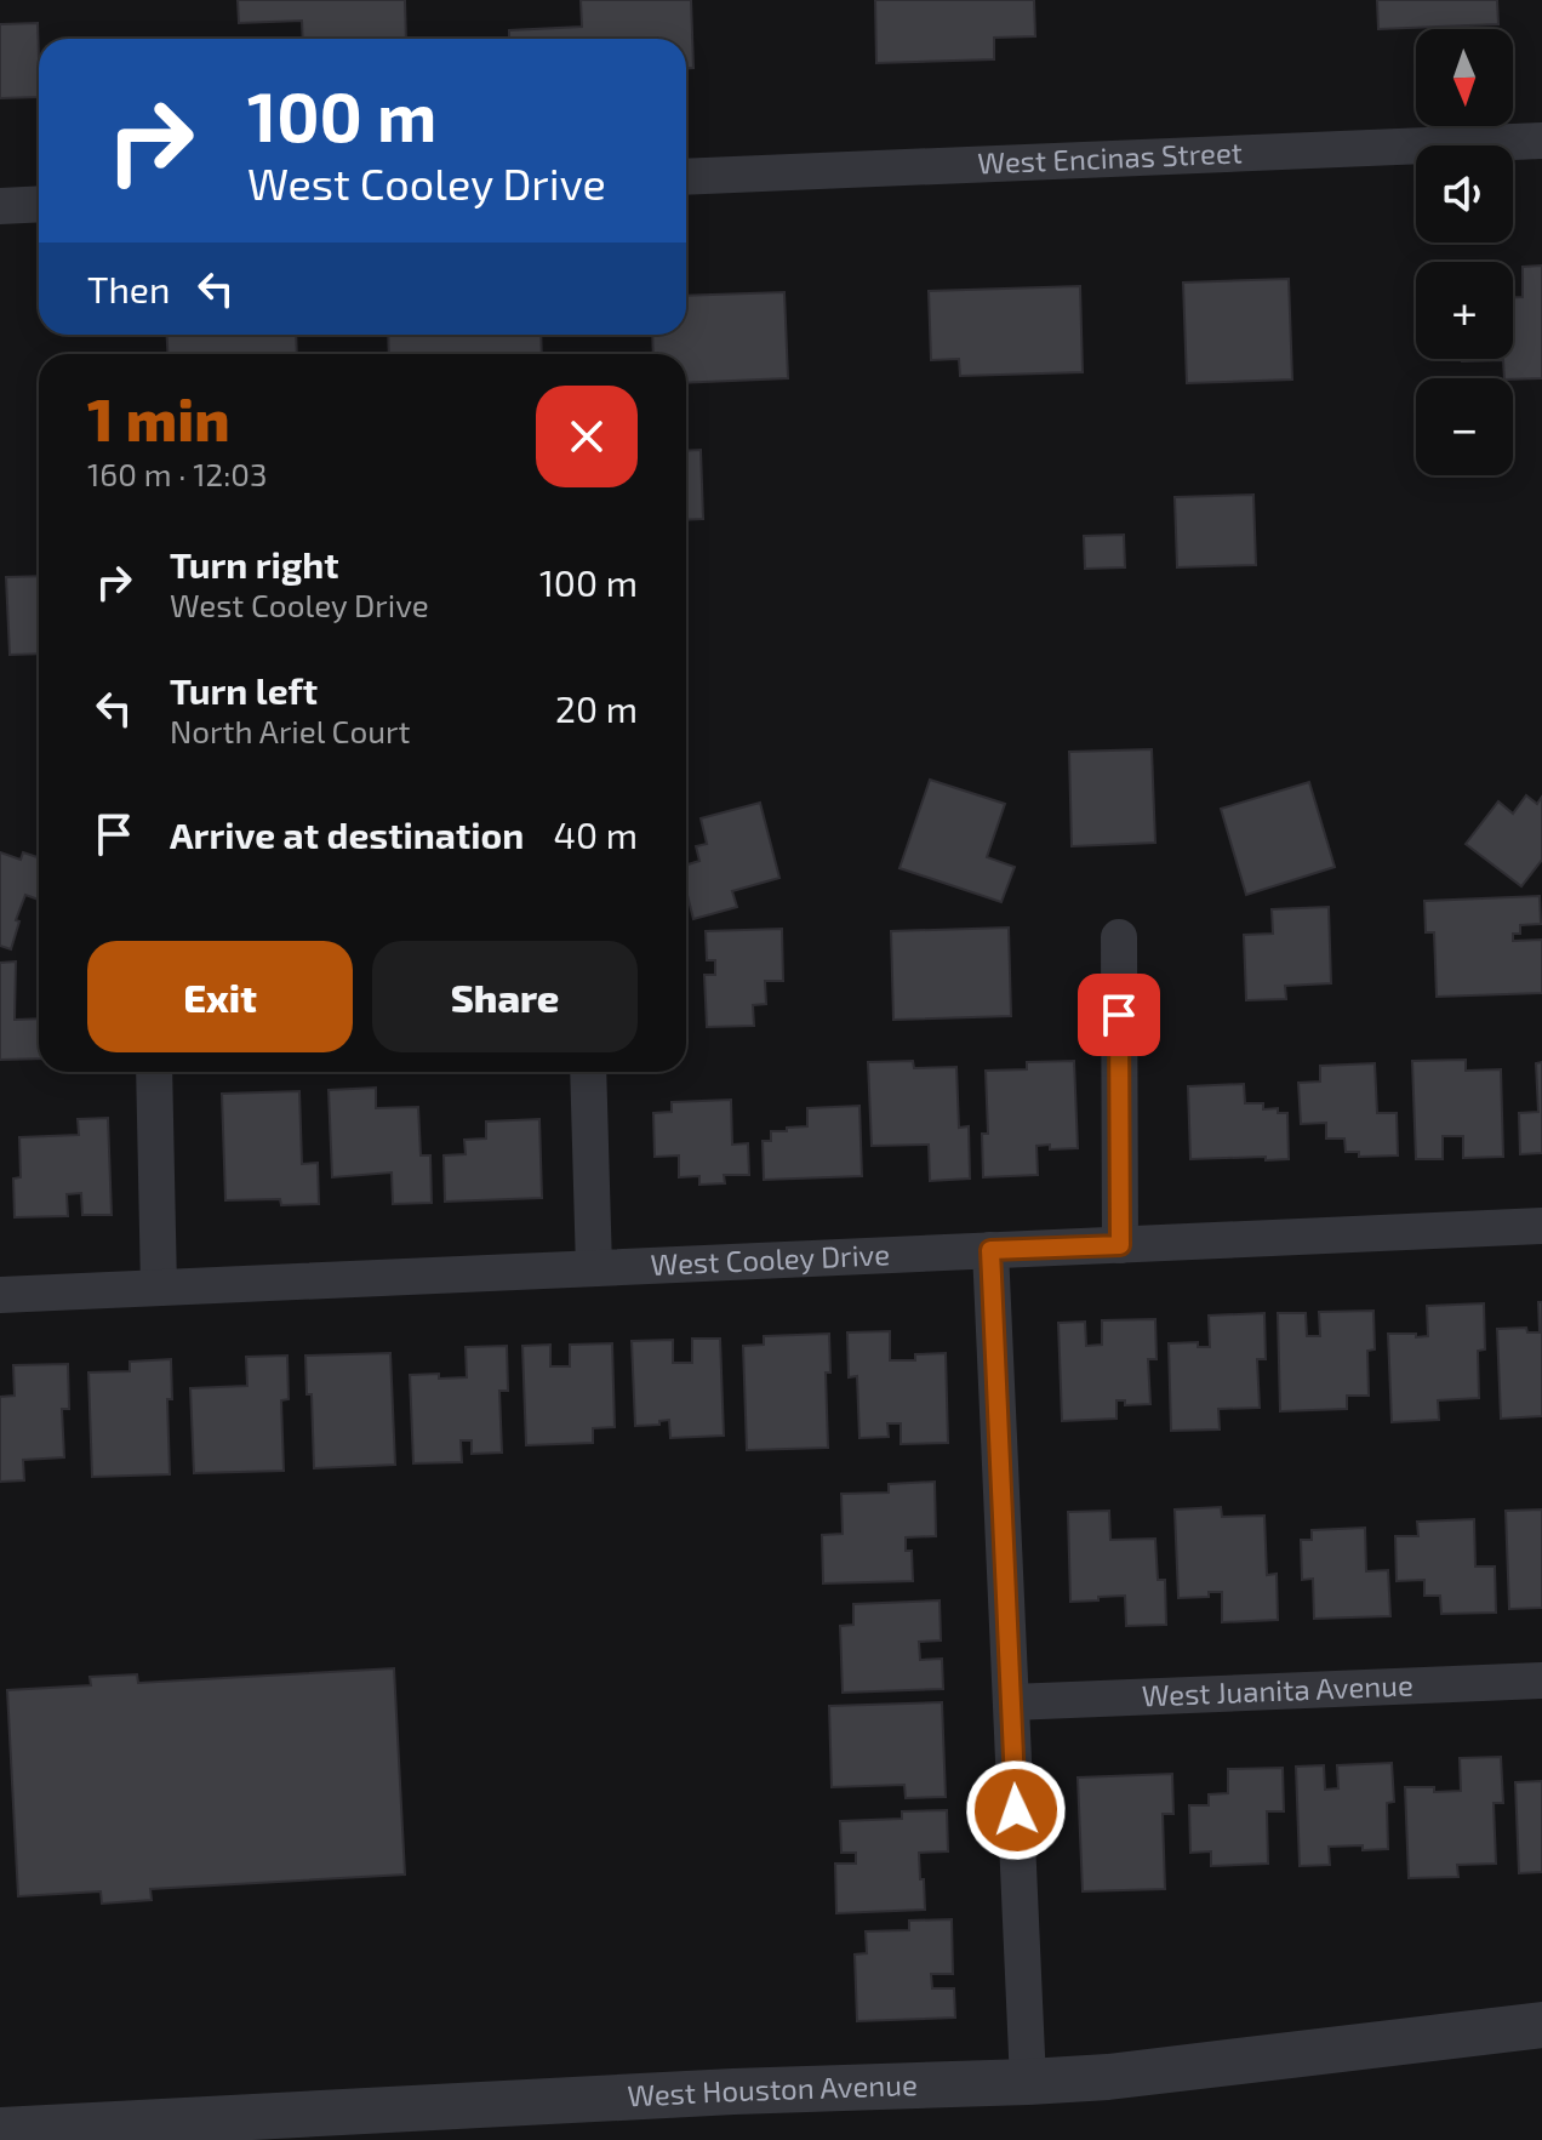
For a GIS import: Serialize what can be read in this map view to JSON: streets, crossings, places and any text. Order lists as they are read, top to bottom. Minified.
{"streets":{"street":["West Encinas Street","West Cooley Drive","West Juanita Avenue","West Houston Avenue"]},"north":"bottom","page":{"map_buttons":["+","−"],"turn":["100 m","West Cooley Drive"],"then":"Then","heading":["1 min","160 m · 12:03"],"list":[{"name":"Turn right","note":"West Cooley Drive","value":"100 m"},{"name":"Turn left","note":"North Ariel Court","value":"20 m"},{"name":"Arrive at destination","value":"40 m"}],"buttons":["Exit","Share"]}}
